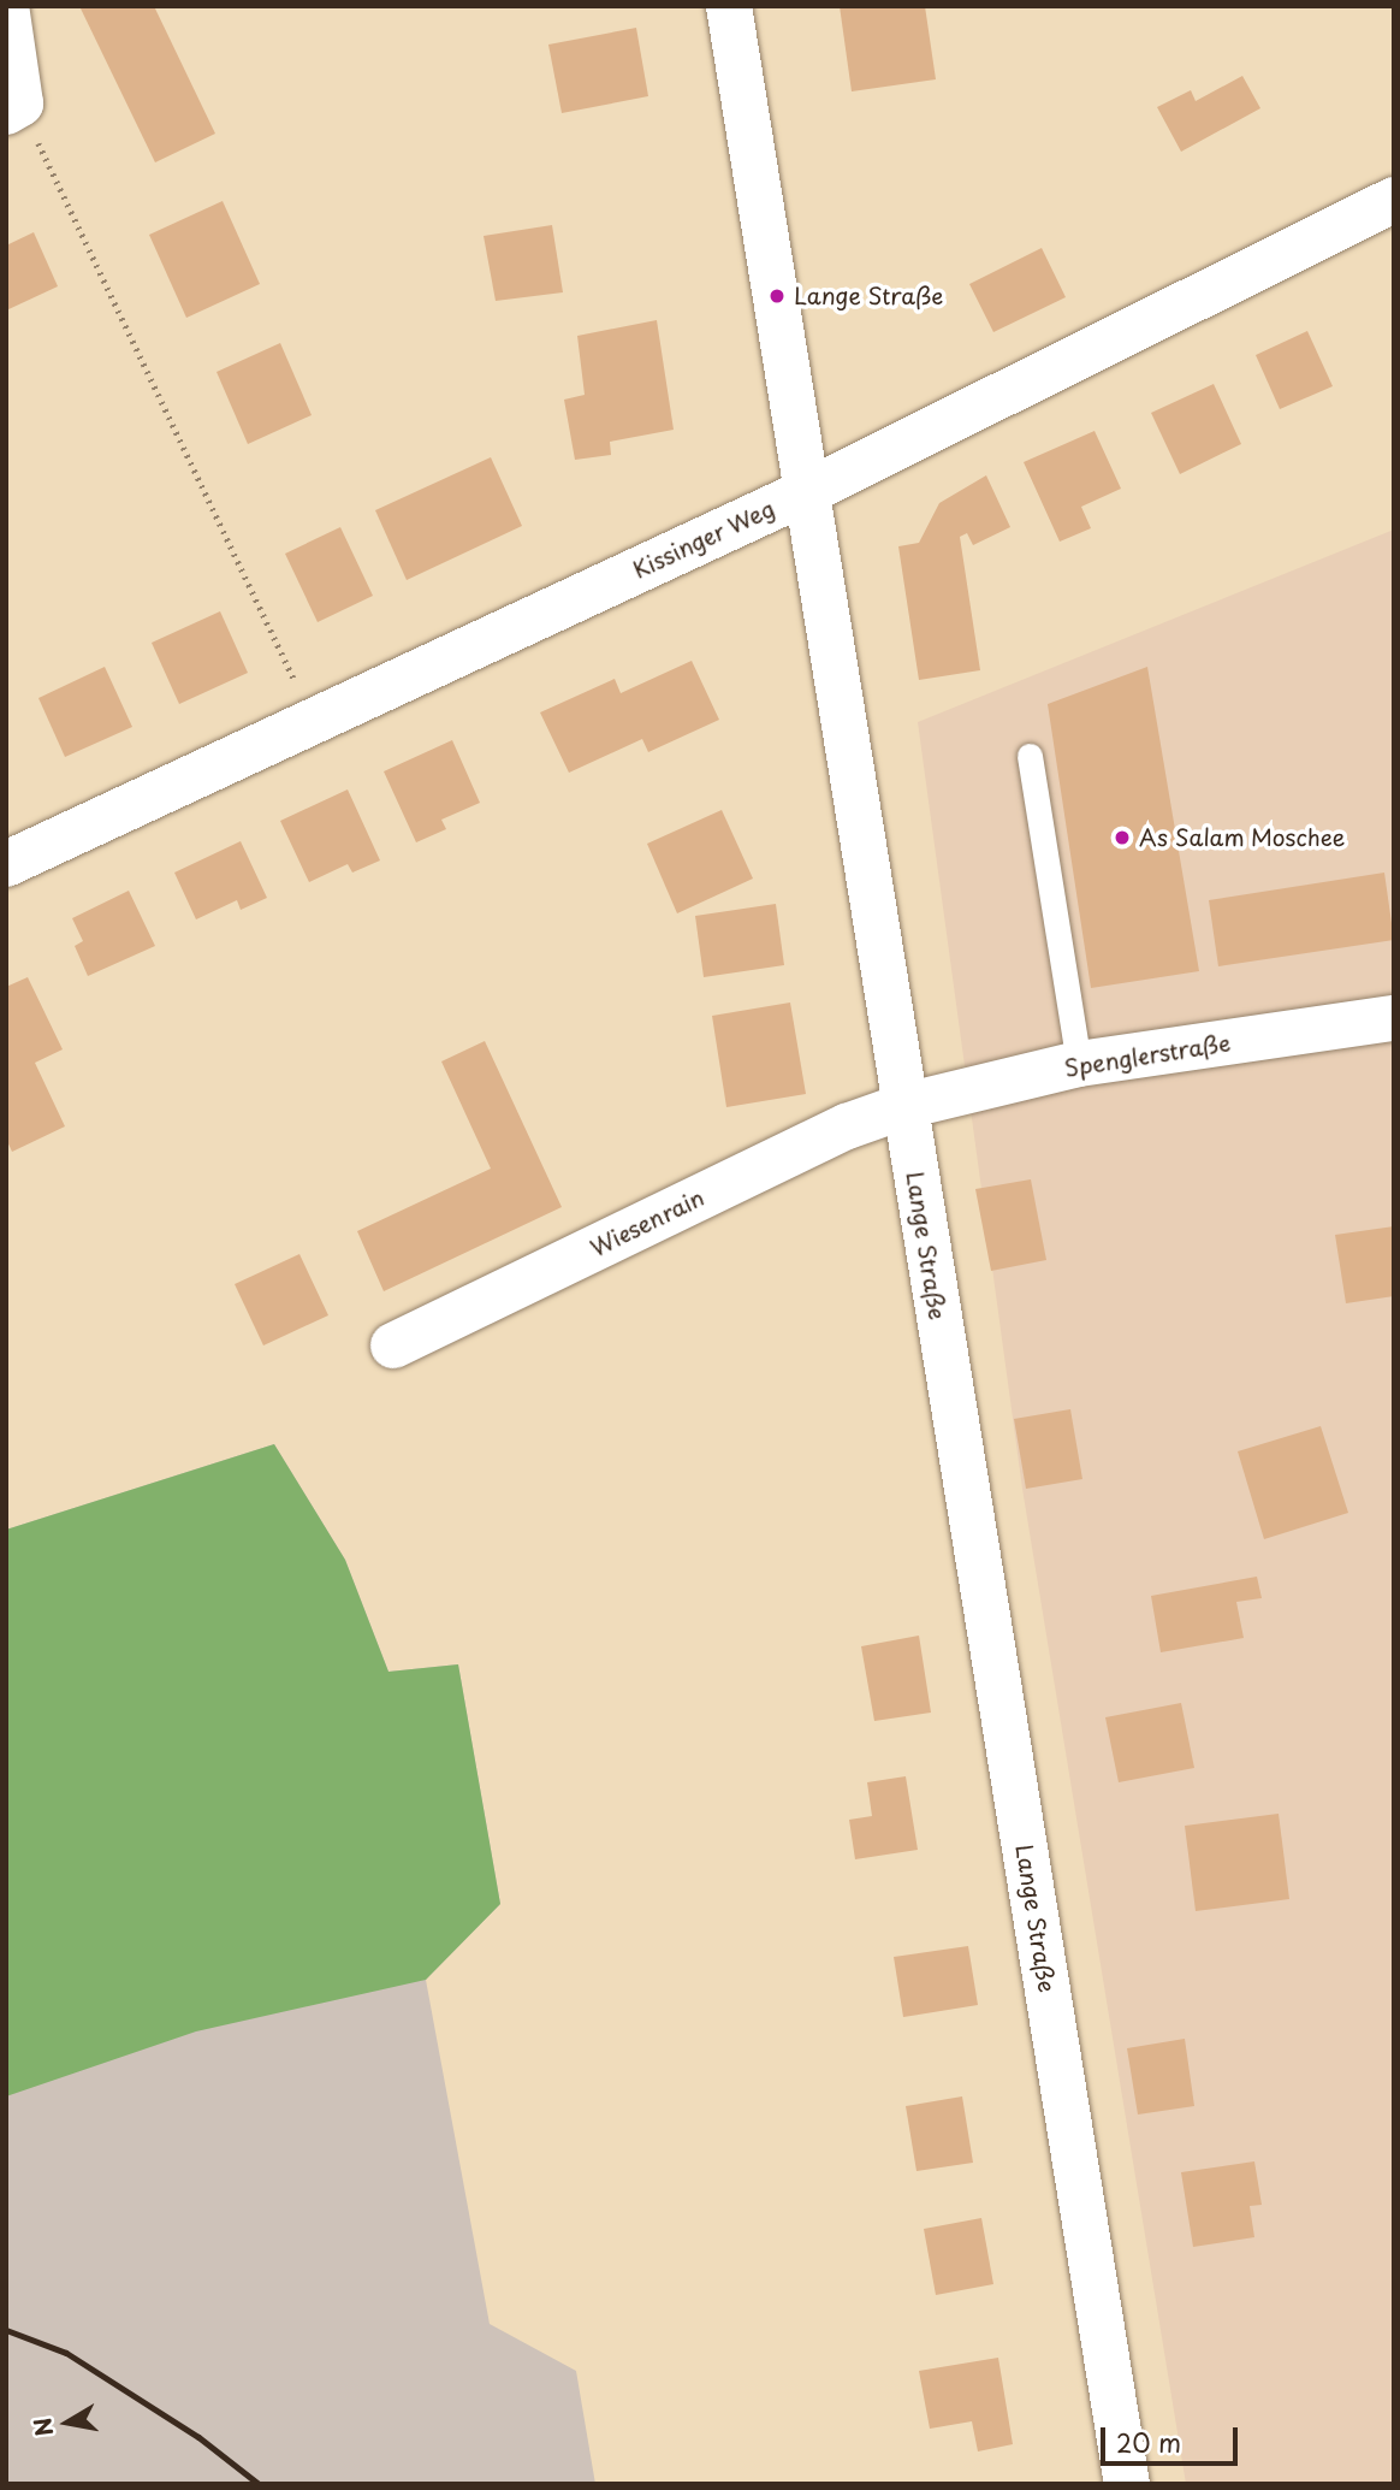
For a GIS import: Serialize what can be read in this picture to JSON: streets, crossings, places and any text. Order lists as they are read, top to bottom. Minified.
{"streets":{"street":["Kissinger Weg","Spenglerstraße","Wiesenrain","Lange Straße"]},"crossings":[["Kissinger Weg","Lange Straße"],["Spenglerstraße","Wiesenrain"],["Spenglerstraße","Lange Straße"],["Wiesenrain","Lange Straße"]],"places":["Lange Straße","As Salam Moschee"],"scale_bar":"20 m","north":"left"}
